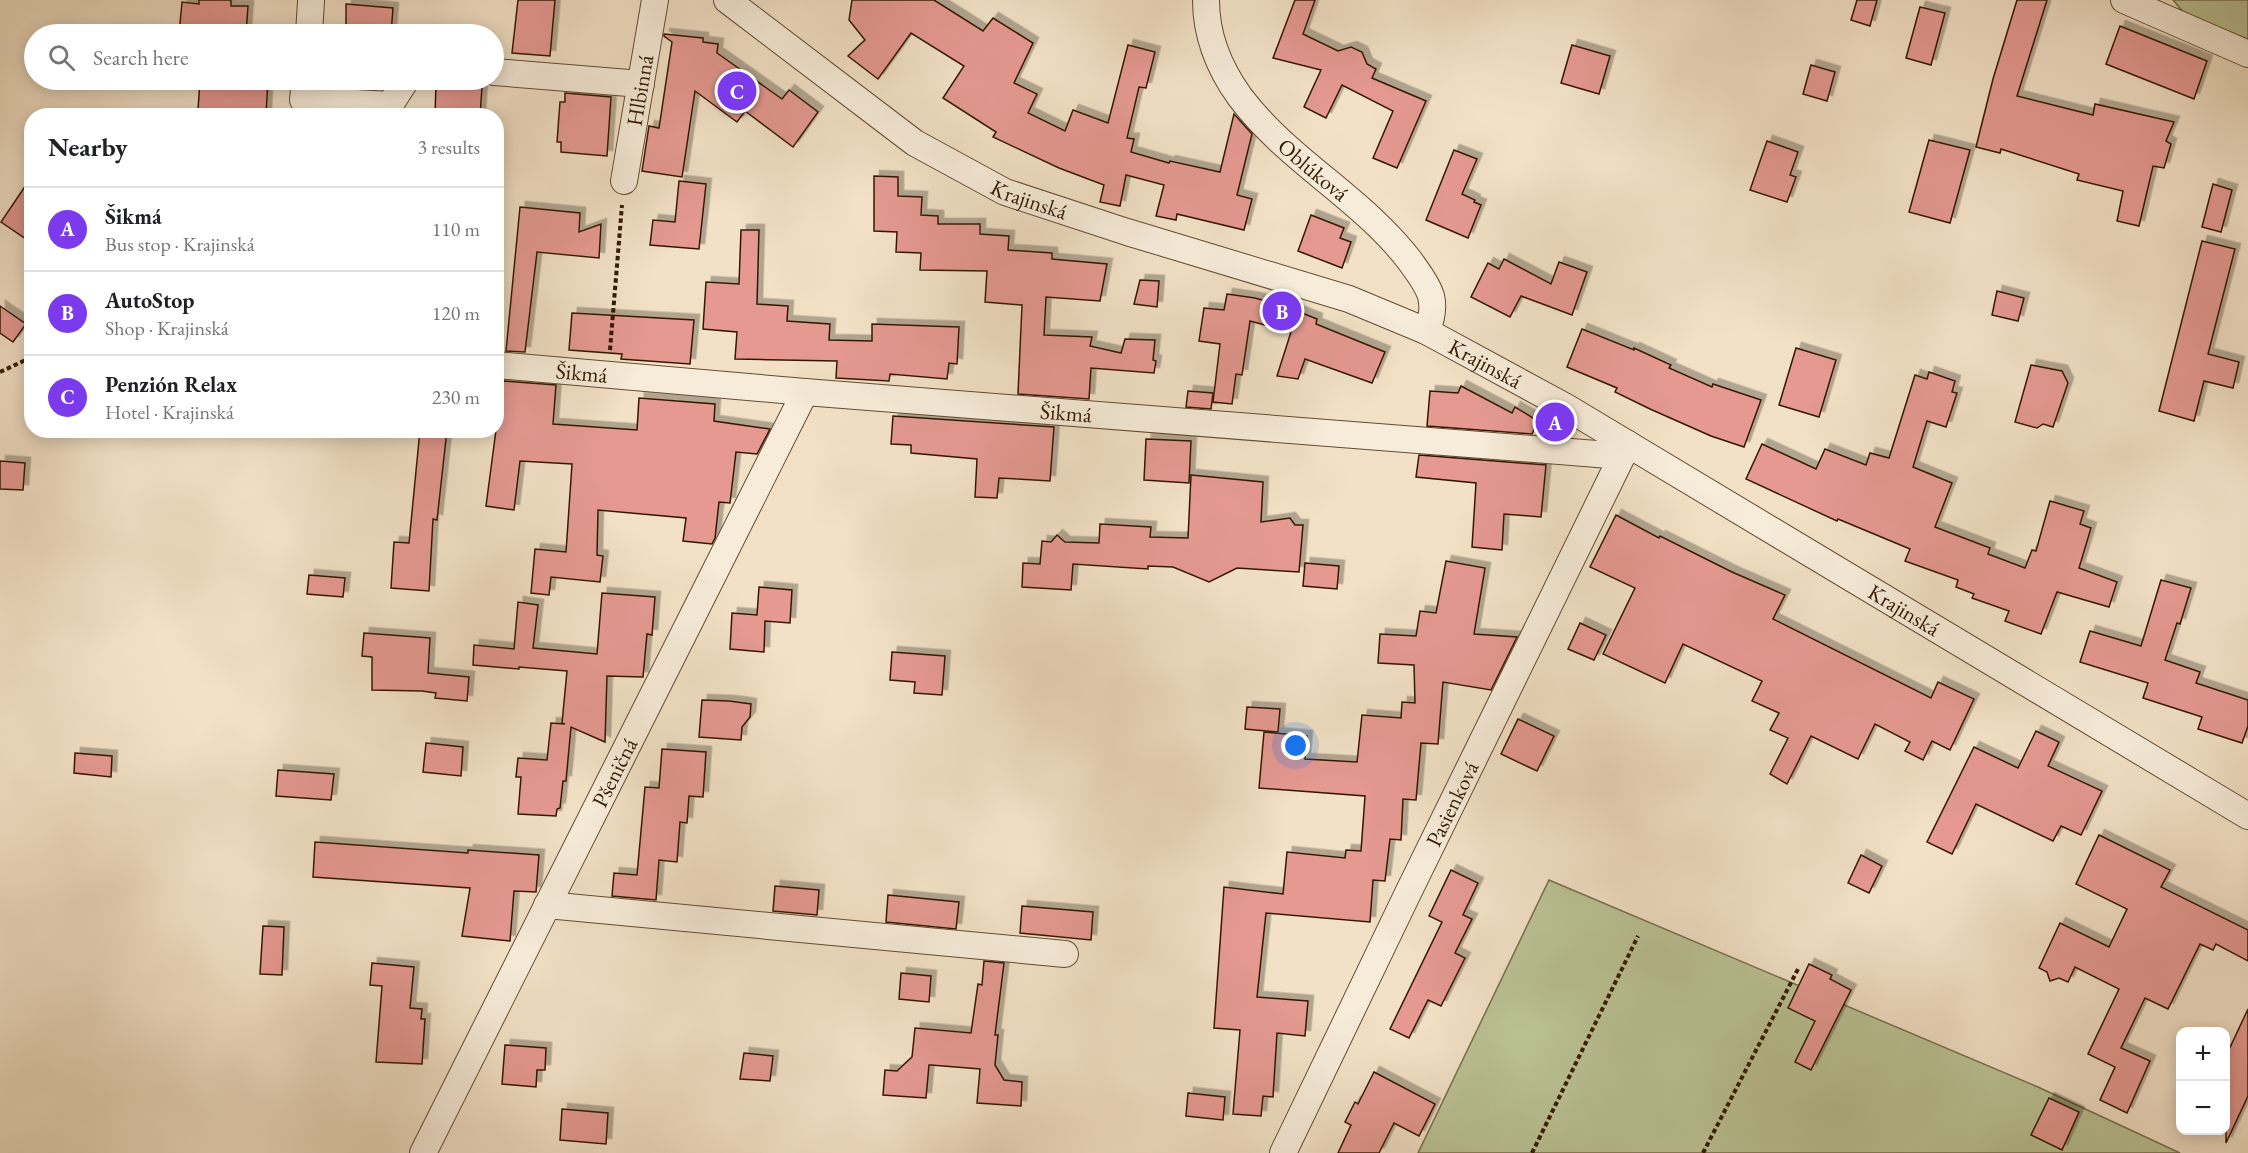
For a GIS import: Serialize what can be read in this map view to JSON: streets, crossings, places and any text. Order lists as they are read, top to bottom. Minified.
{"streets":{"street":["Hlbinná","Oblúková","Krajinská","Šikmá","Pšeničná","Pasienková"]},"crossings":[["Oblúková","Krajinská"],["Krajinská","Šikmá"],["Krajinská","Pasienková"],["Šikmá","Pšeničná"],["Šikmá","Pasienková"]],"page":{"search":"Search here","pins":["C","B","A"],"heading":["Nearby","3 results"],"list":[{"mark":"A","name":"Šikmá","note":"Bus stop · Krajinská","value":"110 m"},{"mark":"B","name":"AutoStop","note":"Shop · Krajinská","value":"120 m"},{"mark":"C","name":"Penzión Relax","note":"Hotel · Krajinská","value":"230 m"}],"map_buttons":["+","−"]}}
